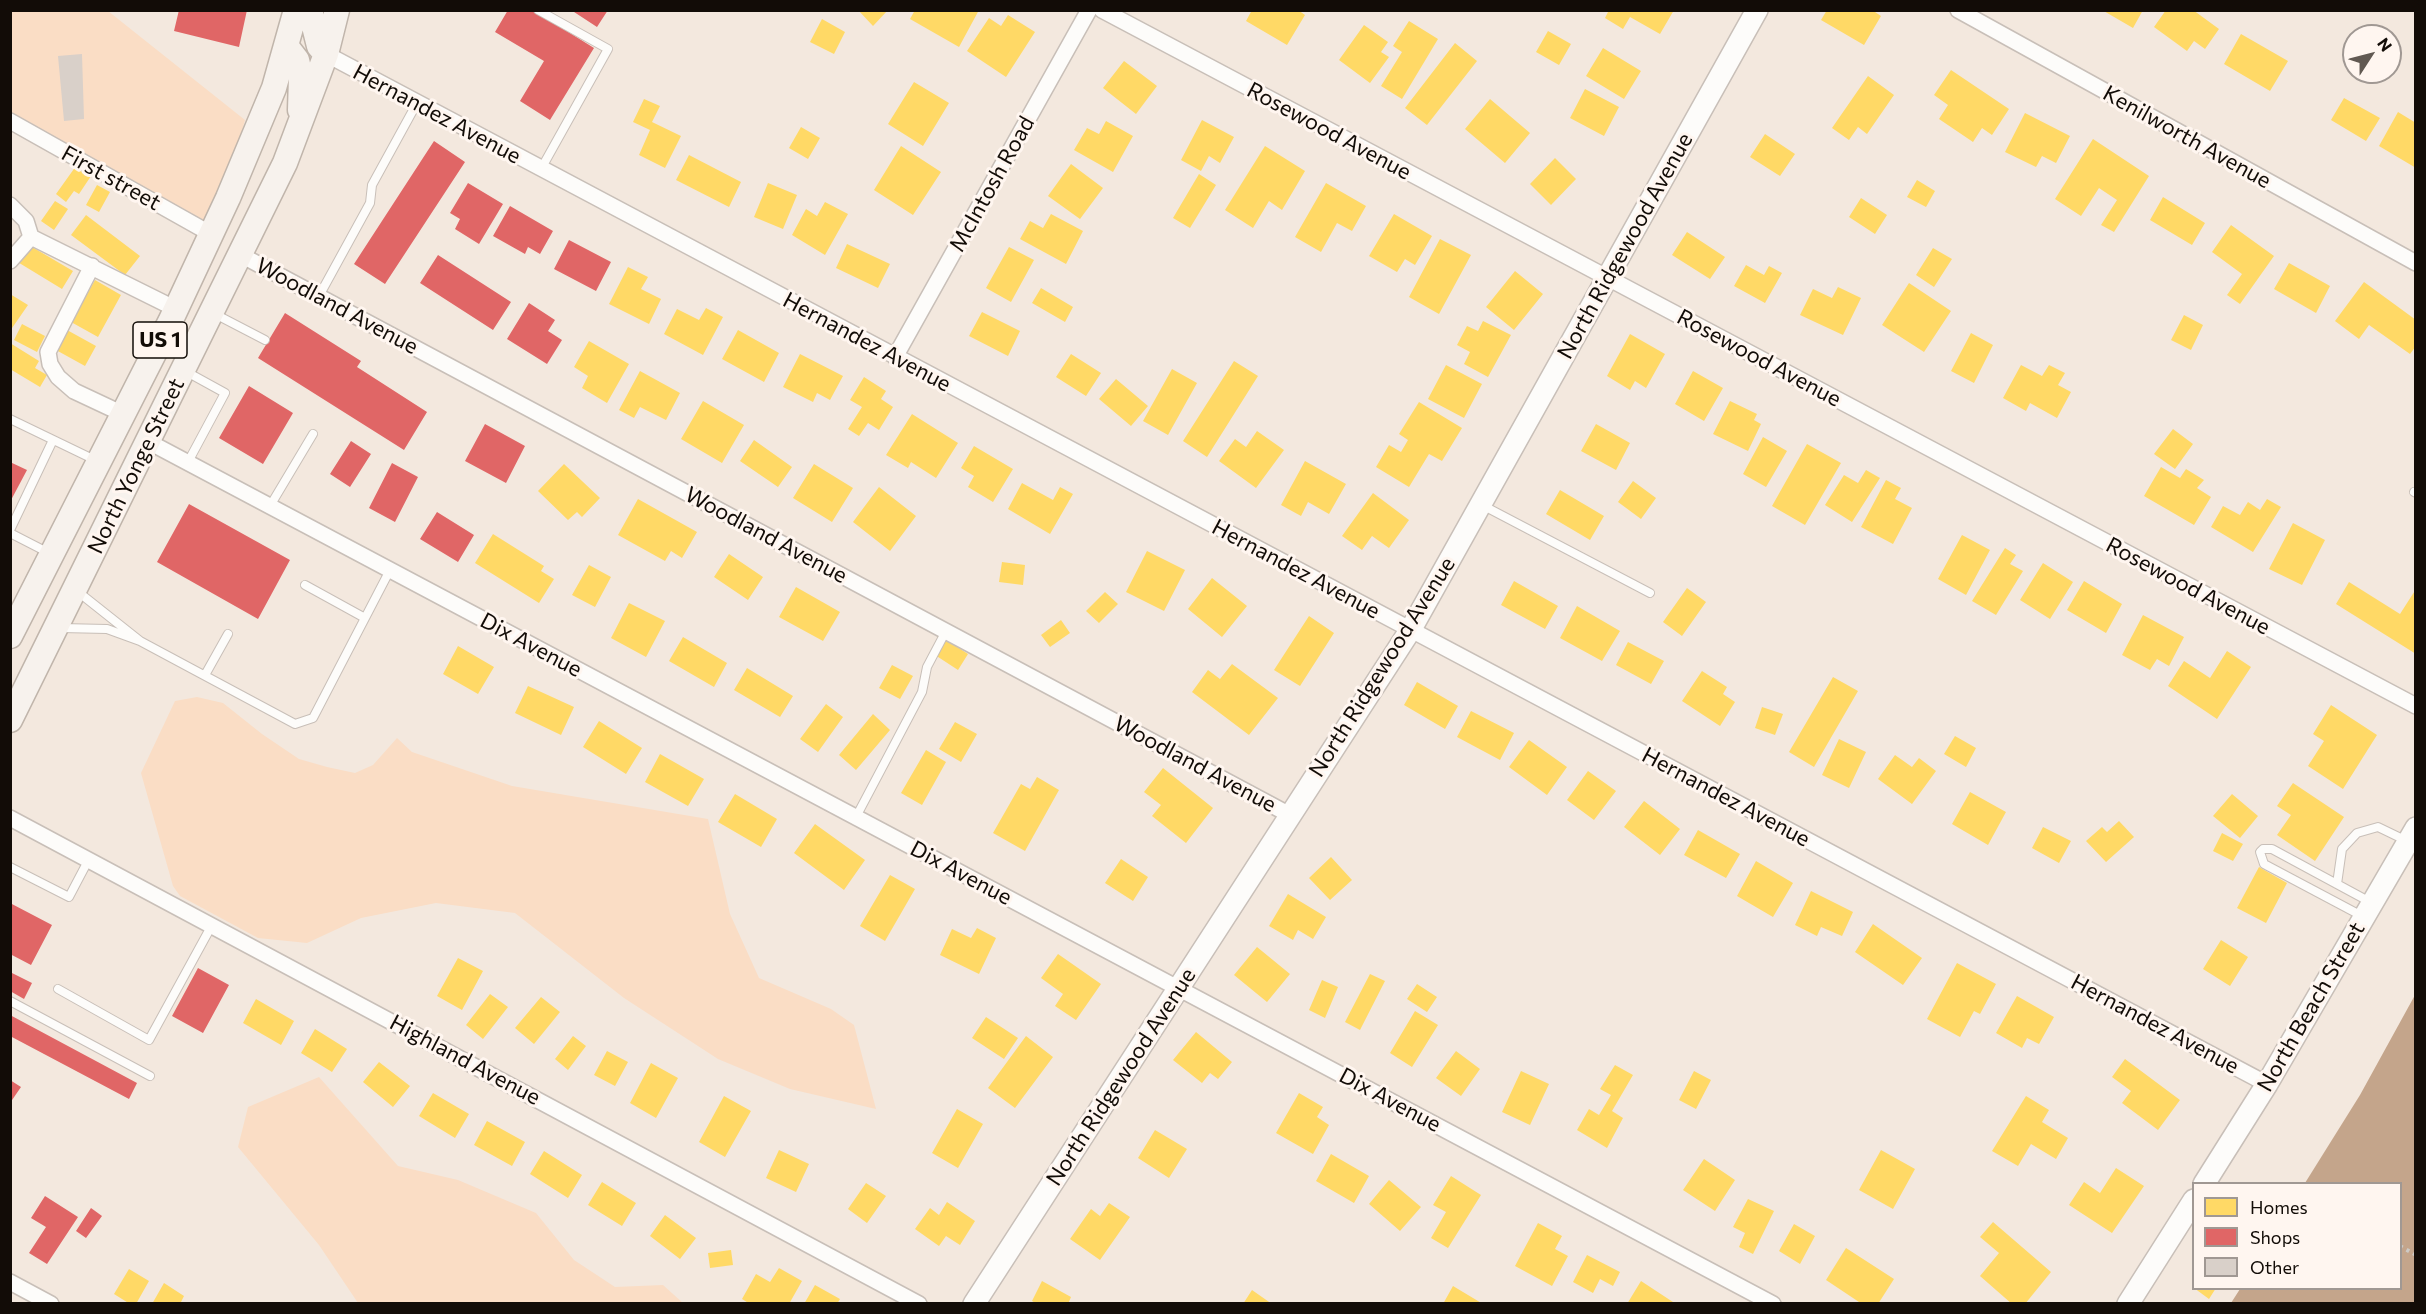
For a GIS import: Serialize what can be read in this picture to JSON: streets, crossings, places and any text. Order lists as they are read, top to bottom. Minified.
{"streets":{"main road":["US 1","North Yonge Street"],"street":["Hernandez Avenue","Rosewood Avenue","Kenilworth Avenue","First street","McIntosh Road","North Ridgewood Avenue","Woodland Avenue","Dix Avenue","North Beach Street","Highland Avenue"]},"crossings":[["Hernandez Avenue","McIntosh Road"],["Hernandez Avenue","North Ridgewood Avenue"],["Hernandez Avenue","North Yonge Street"],["Hernandez Avenue","North Beach Street"],["Rosewood Avenue","North Ridgewood Avenue"],["First street","North Yonge Street"],["North Ridgewood Avenue","Woodland Avenue"],["North Ridgewood Avenue","Dix Avenue"],["Woodland Avenue","North Yonge Street"],["North Yonge Street","Dix Avenue"]],"legend":["Homes","Shops","Other"],"north":"top right"}
